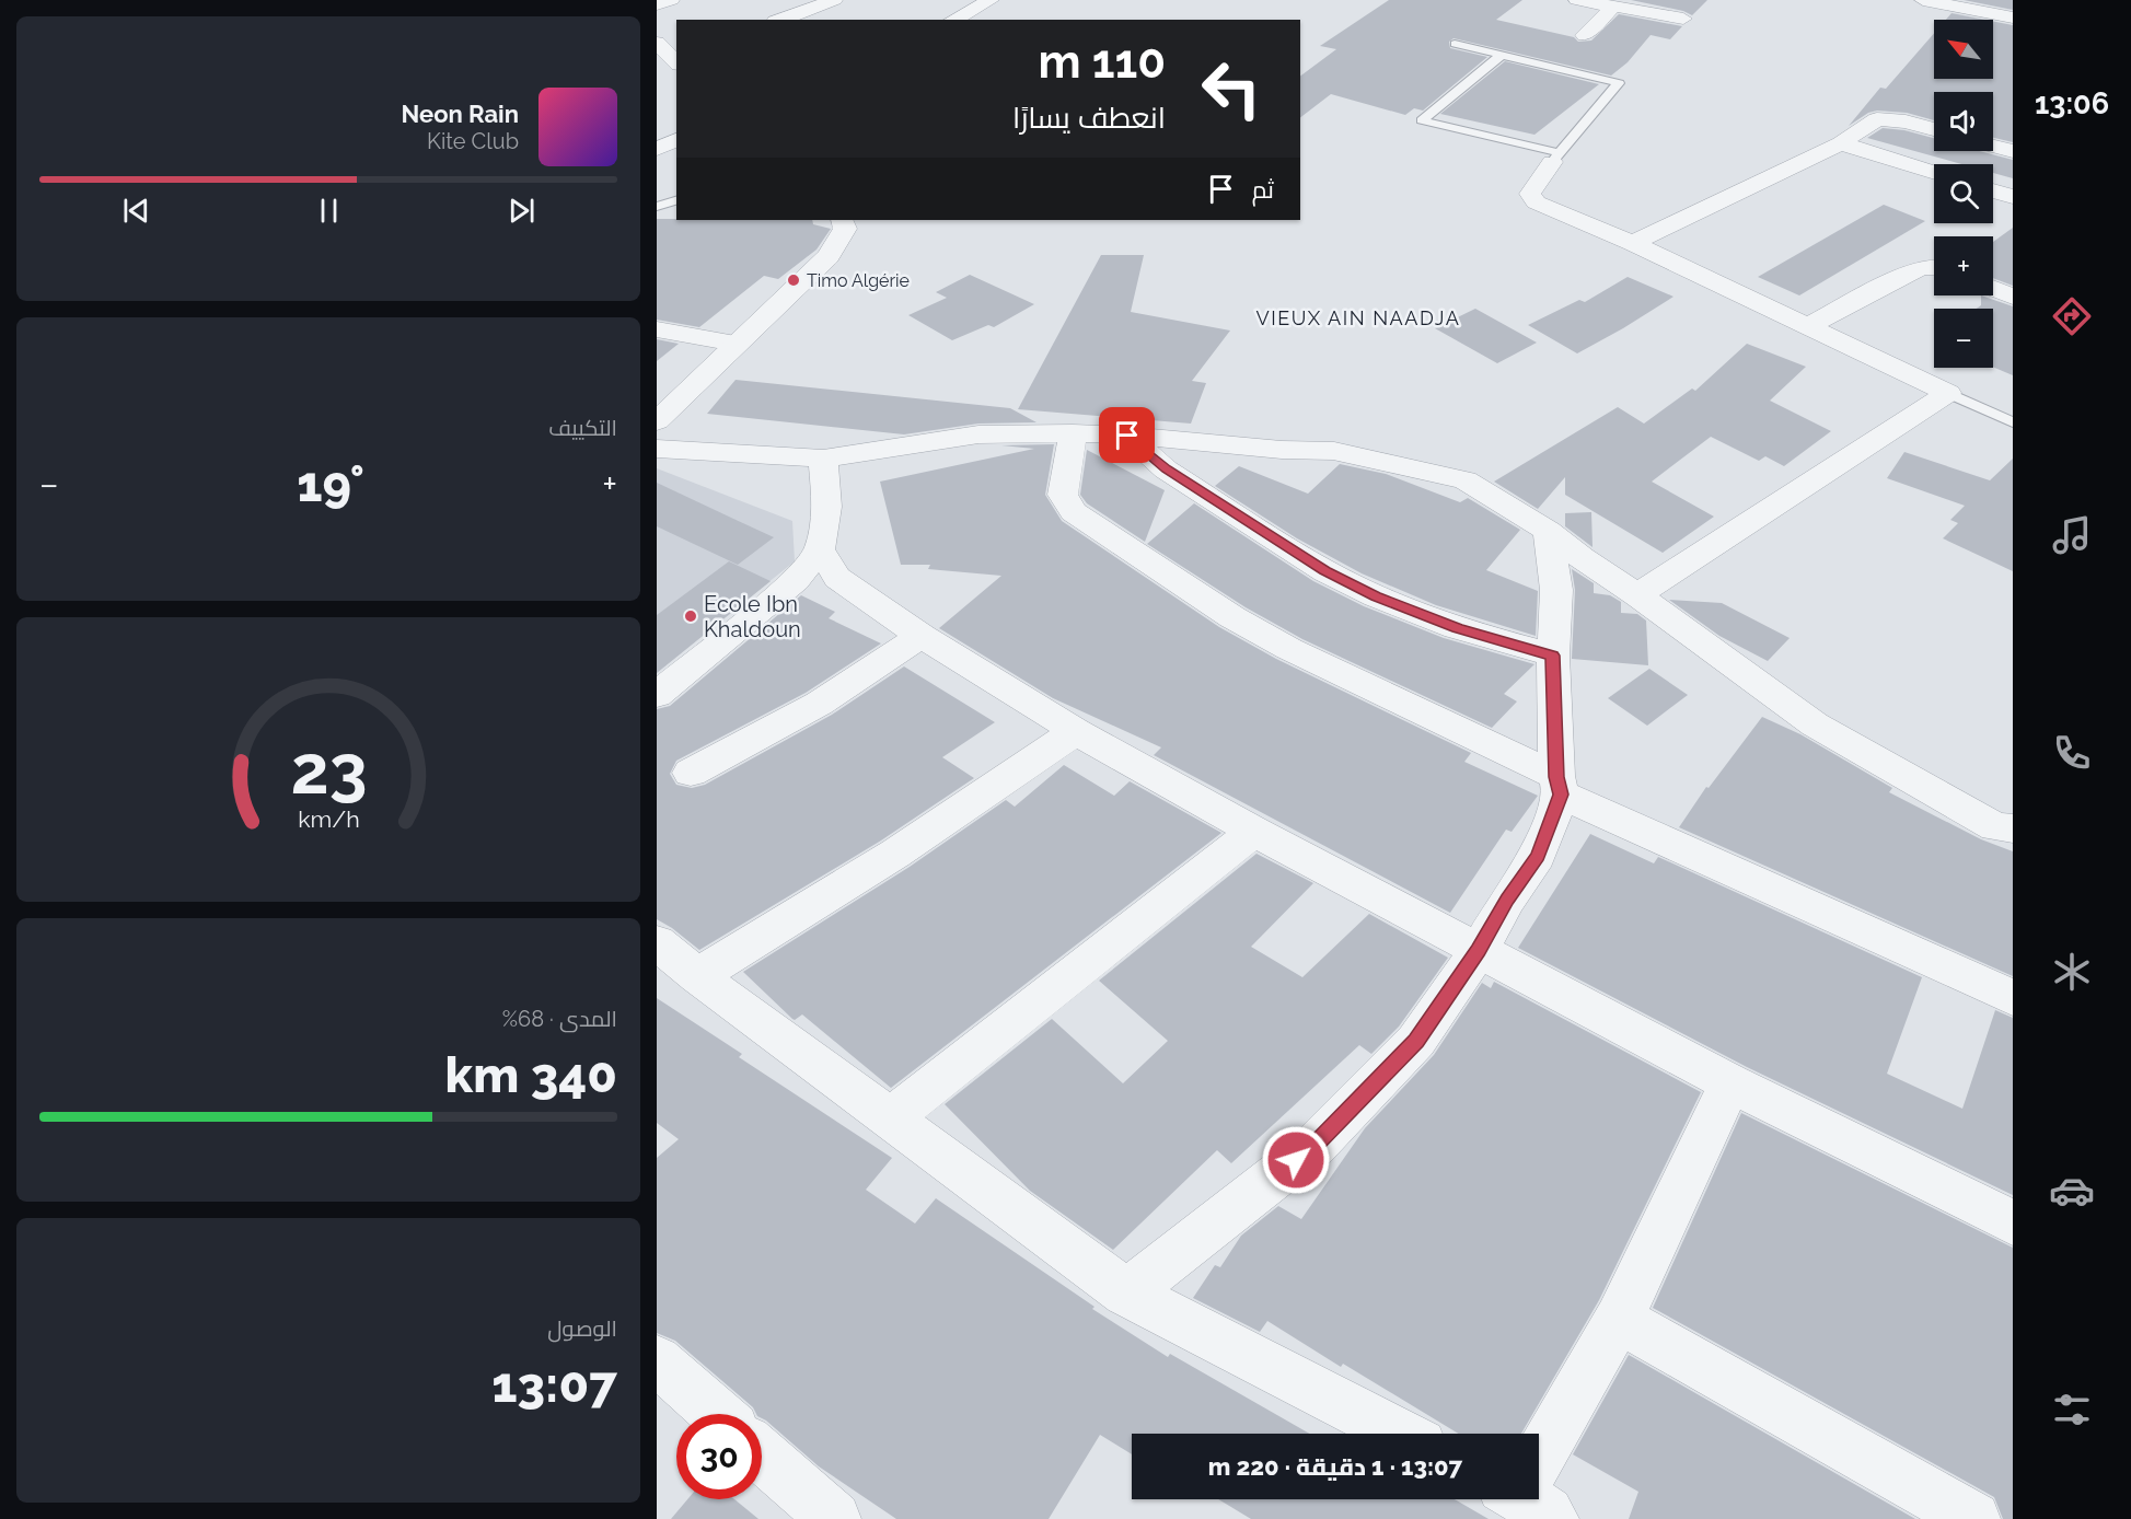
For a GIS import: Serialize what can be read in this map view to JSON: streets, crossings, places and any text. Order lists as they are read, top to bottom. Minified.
{"districts":["VIEUX AIN NAADJA"],"places":["Timo Algérie","Ecole Ibn Khaldoun"],"north":"top left","page":{"tabs":"13:06","map_buttons":["+","−"],"turn":["110 m","انعطف يسارًا"],"song":["Neon Rain","Kite Club"],"then":"ثم","tile":["التكييف",["المدى · 68%","340 km"],["الوصول","13:07"]],"heat":["−","19°","+"],"limit":"30","trip":"13:07 · 1 دقيقة · 220 m","gauge":["23","km/h"]}}
